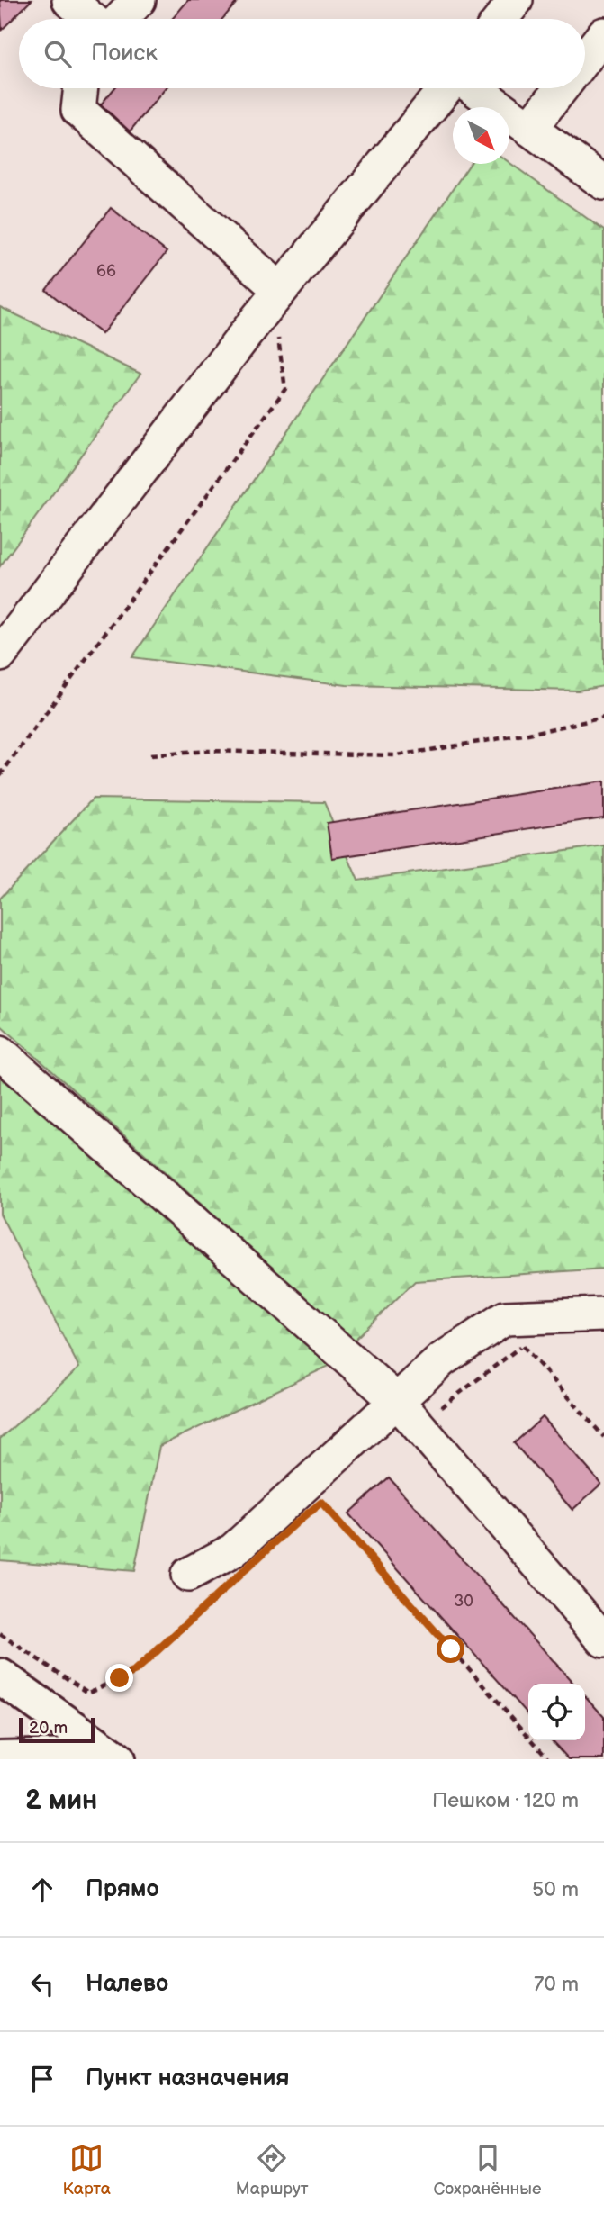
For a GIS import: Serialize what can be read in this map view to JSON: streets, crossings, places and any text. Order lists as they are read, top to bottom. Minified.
{"house_numbers":["66","30"],"scale_bar":"20 m","north":"bottom right","page":{"search":"Поиск","scale":"20 m","heading":["2 мин","Пешком · 120 m"],"list":[["Прямо","50 m"],["Налево","70 m"],"Пункт назначения"],"nav":["Карта","Маршрут","Сохранённые"]}}
